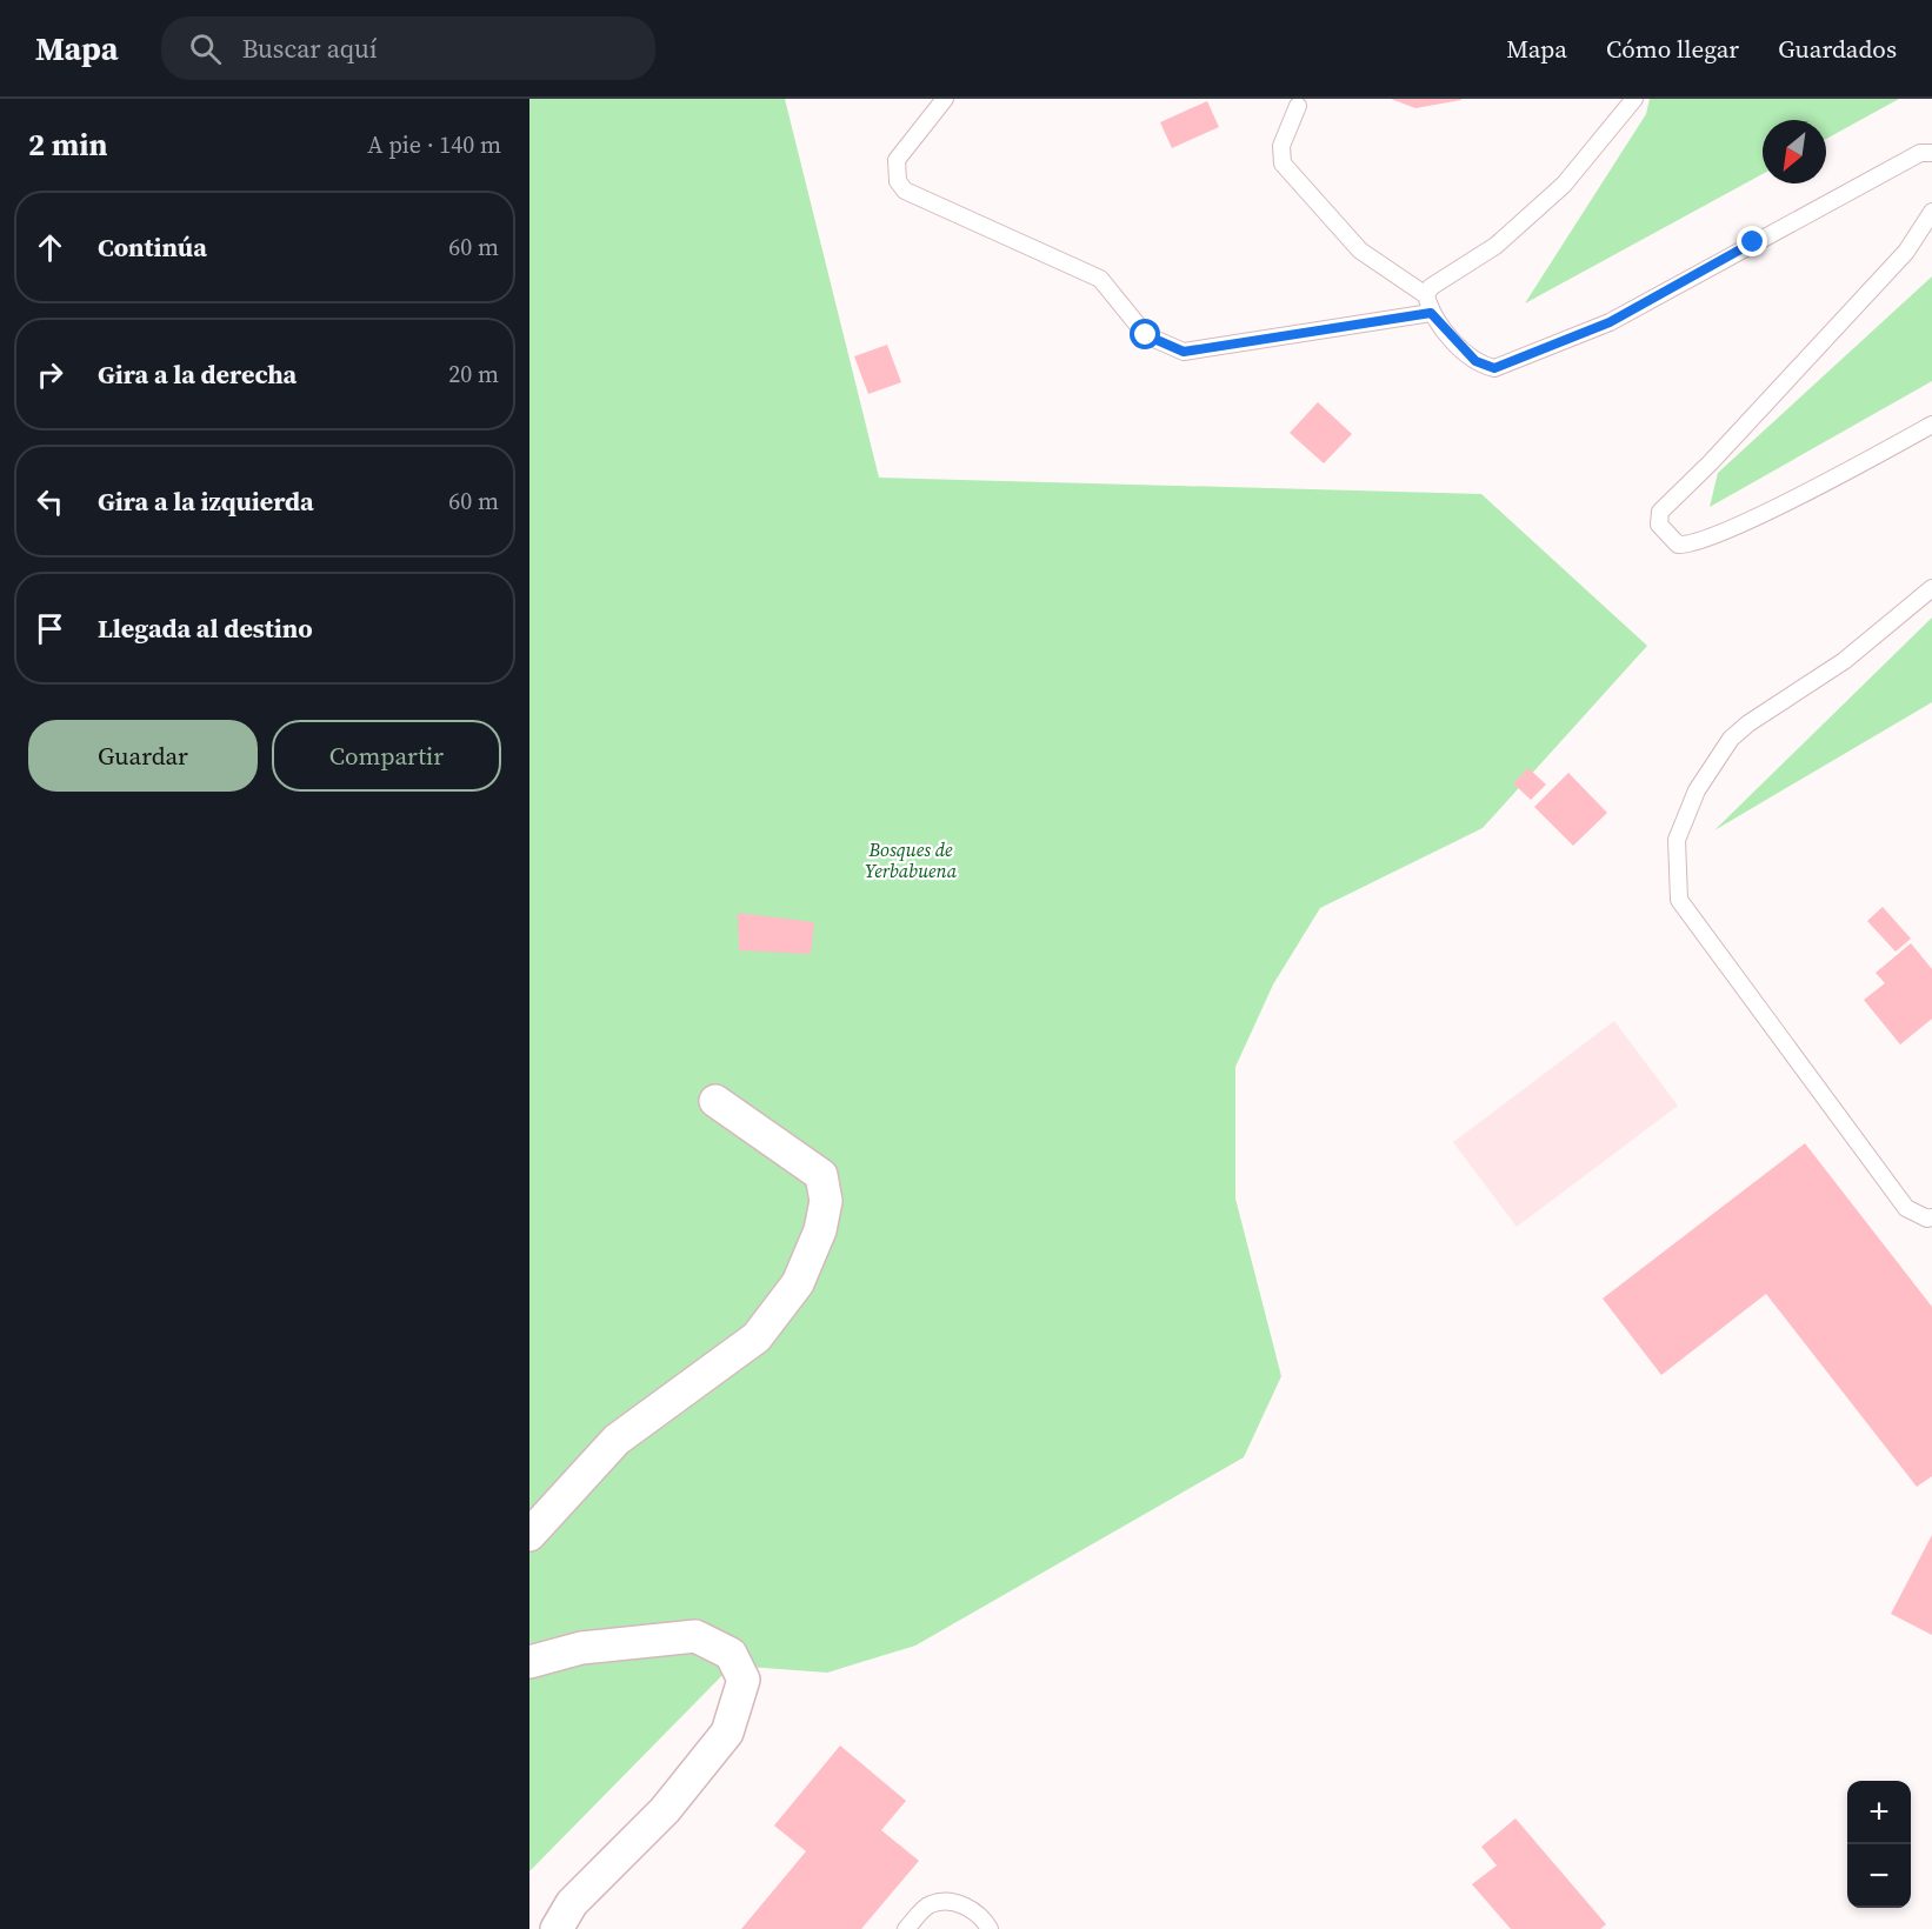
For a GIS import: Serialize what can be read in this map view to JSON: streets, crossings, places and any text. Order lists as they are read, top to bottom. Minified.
{"parks":["Bosques de Yerbabuena"],"north":"bottom left","page":{"header":"Mapa","search":"Buscar aquí","nav":["Mapa","Cómo llegar","Guardados"],"heading":["2 min","A pie · 140 m"],"list":[["Continúa","60 m"],["Gira a la derecha","20 m"],["Gira a la izquierda","60 m"],"Llegada al destino"],"buttons":["Guardar","Compartir"],"map_buttons":["+","−"]}}
